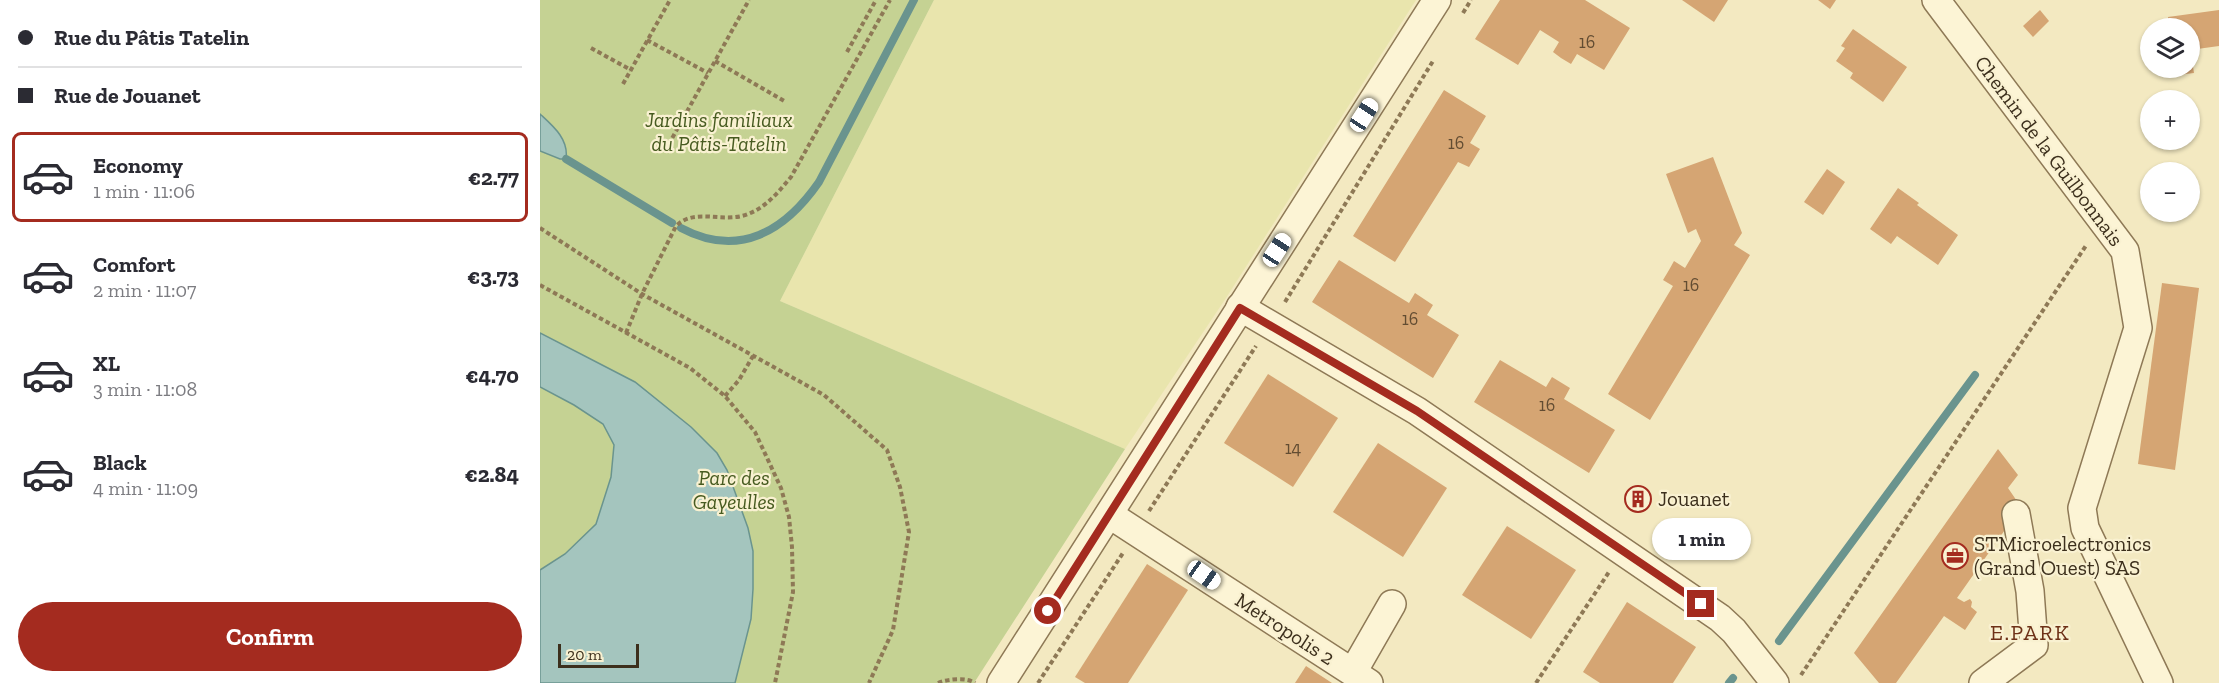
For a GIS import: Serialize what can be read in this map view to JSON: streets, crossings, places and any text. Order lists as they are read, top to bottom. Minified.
{"streets":{"street":["Chemin de la Guilbonnais","Metropolis 2"]},"districts":["E.PARK"],"parks":["Jardins familiaux du Pâtis-Tatelin","Parc des Gayeulles"],"places":{"building":["Jouanet"],"office":["STMicroelectronics (Grand Ouest) SAS"]},"house_numbers":["16","16","16","16","16","14"],"scale_bar":"20 m","page":{"banner":["Rue du Pâtis Tatelin","Rue de Jouanet"],"map_buttons":["+","−"],"list":[{"name":"Economy","note":"1 min · 11:06","value":"€2.77"},{"name":"Comfort","note":"2 min · 11:07","value":"€3.73"},{"name":"XL","note":"3 min · 11:08","value":"€4.70"},{"name":"Black","note":"4 min · 11:09","value":"€2.84"}],"bubble":"1 min","buttons":"Confirm","scale":"20 m"}}
